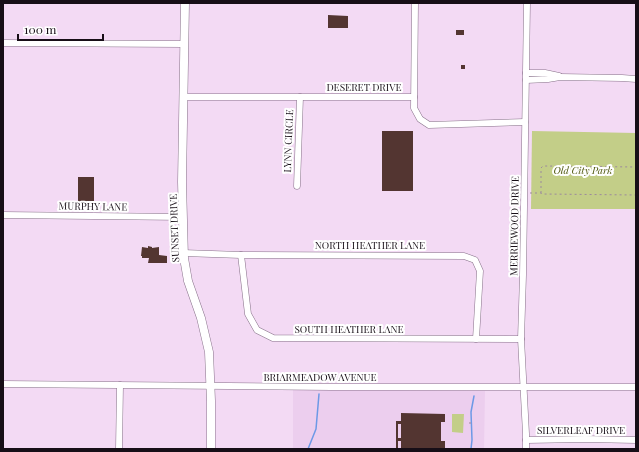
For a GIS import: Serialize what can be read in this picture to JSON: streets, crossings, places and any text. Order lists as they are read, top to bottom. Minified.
{"streets":{"street":["DESERET DRIVE","LYNN CIRCLE","MURPHY LANE","MERRIEWOOD DRIVE","SUNSET DRIVE","NORTH HEATHER LANE","SOUTH HEATHER LANE","BRIARMEADOW AVENUE","SILVERLEAF DRIVE"]},"crossings":[["DESERET DRIVE","LYNN CIRCLE"],["DESERET DRIVE","MERRIEWOOD DRIVE"],["DESERET DRIVE","SUNSET DRIVE"],["MURPHY LANE","SUNSET DRIVE"],["MERRIEWOOD DRIVE","SOUTH HEATHER LANE"],["MERRIEWOOD DRIVE","BRIARMEADOW AVENUE"],["MERRIEWOOD DRIVE","SILVERLEAF DRIVE"],["SUNSET DRIVE","NORTH HEATHER LANE"],["SUNSET DRIVE","BRIARMEADOW AVENUE"],["NORTH HEATHER LANE","SOUTH HEATHER LANE"]],"parks":["Old City Park"],"scale_bar":"100 m"}
